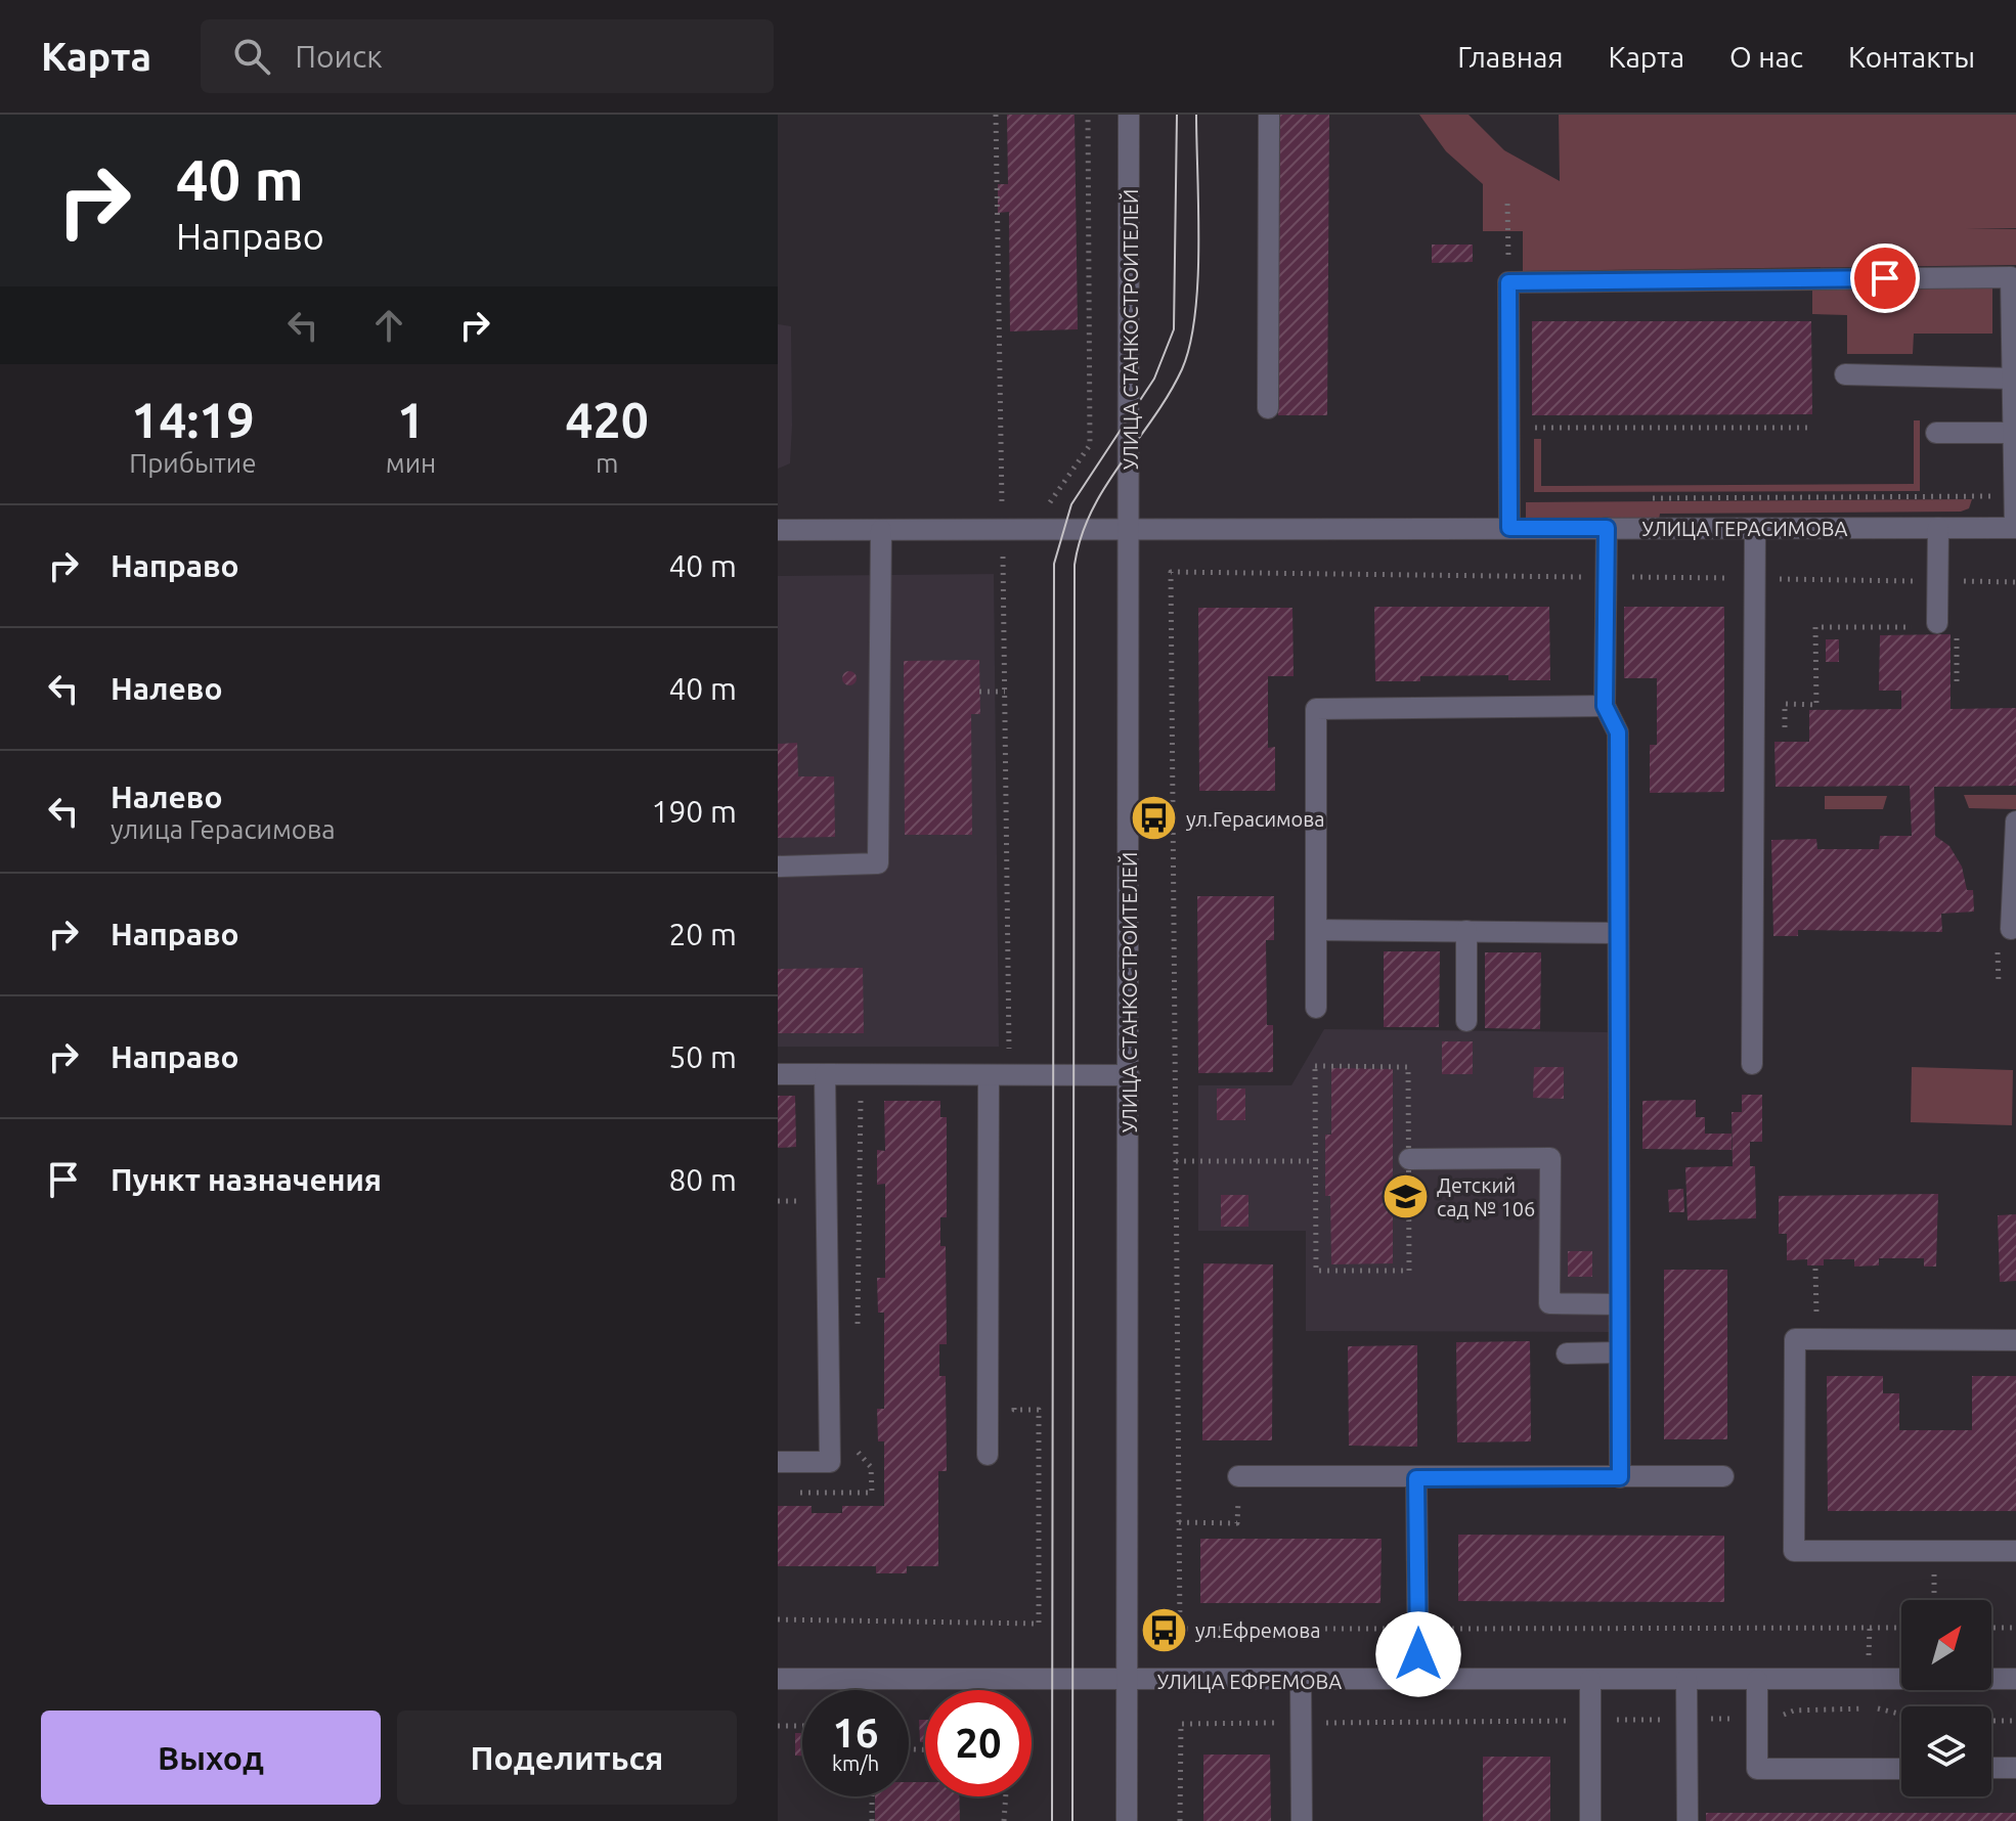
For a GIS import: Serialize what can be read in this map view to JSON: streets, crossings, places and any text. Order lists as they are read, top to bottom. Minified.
{"streets":{"street":["УЛИЦА СТАНКОСТРОИТЕЛЕЙ","УЛИЦА ГЕРАСИМОВА","УЛИЦА ЕФРЕМОВА"]},"crossings":[["УЛИЦА СТАНКОСТРОИТЕЛЕЙ","УЛИЦА ГЕРАСИМОВА"],["УЛИЦА СТАНКОСТРОИТЕЛЕЙ","УЛИЦА ЕФРЕМОВА"]],"places":{"bus stop":["ул.Герасимова","ул.Ефремова"],"school or university":["Детский сад № 106"]},"north":"top right","page":{"header":"Карта","search":"Поиск","nav":["Главная","Карта","О нас","Контакты"],"turn":["40 m","Направо"],"eta":["14:19","Прибытие","1","мин","420","m"],"list":[{"name":"Направо","value":"40 m"},{"name":"Налево","value":"40 m"},{"name":"Налево","note":"улица Герасимова","value":"190 m"},{"name":"Направо","value":"20 m"},{"name":"Направо","value":"50 m"},{"name":"Пункт назначения","value":"80 m"}],"speed":"16 km/h","limit":"20","buttons":["Выход","Поделиться"]}}
